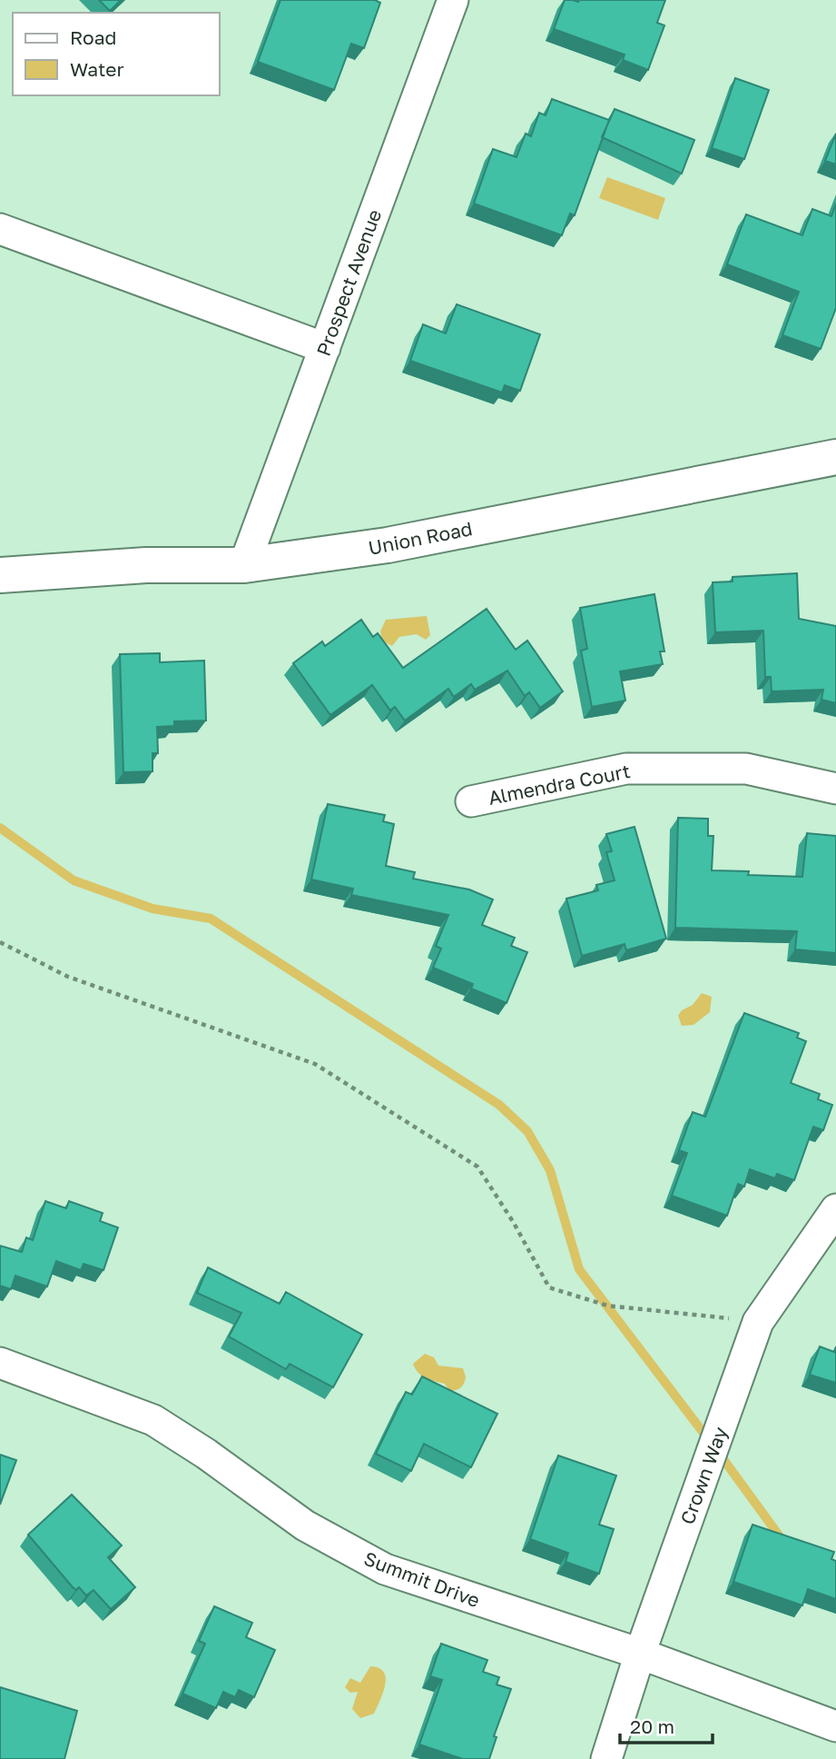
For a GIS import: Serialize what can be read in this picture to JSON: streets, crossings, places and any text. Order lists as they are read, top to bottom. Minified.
{"streets":{"main road":["Union Road"],"street":["Prospect Avenue","Almendra Court","Crown Way","Summit Drive"]},"crossings":[["Prospect Avenue","Union Road"],["Crown Way","Summit Drive"]],"legend":["Road","Water"],"scale_bar":"20 m"}
